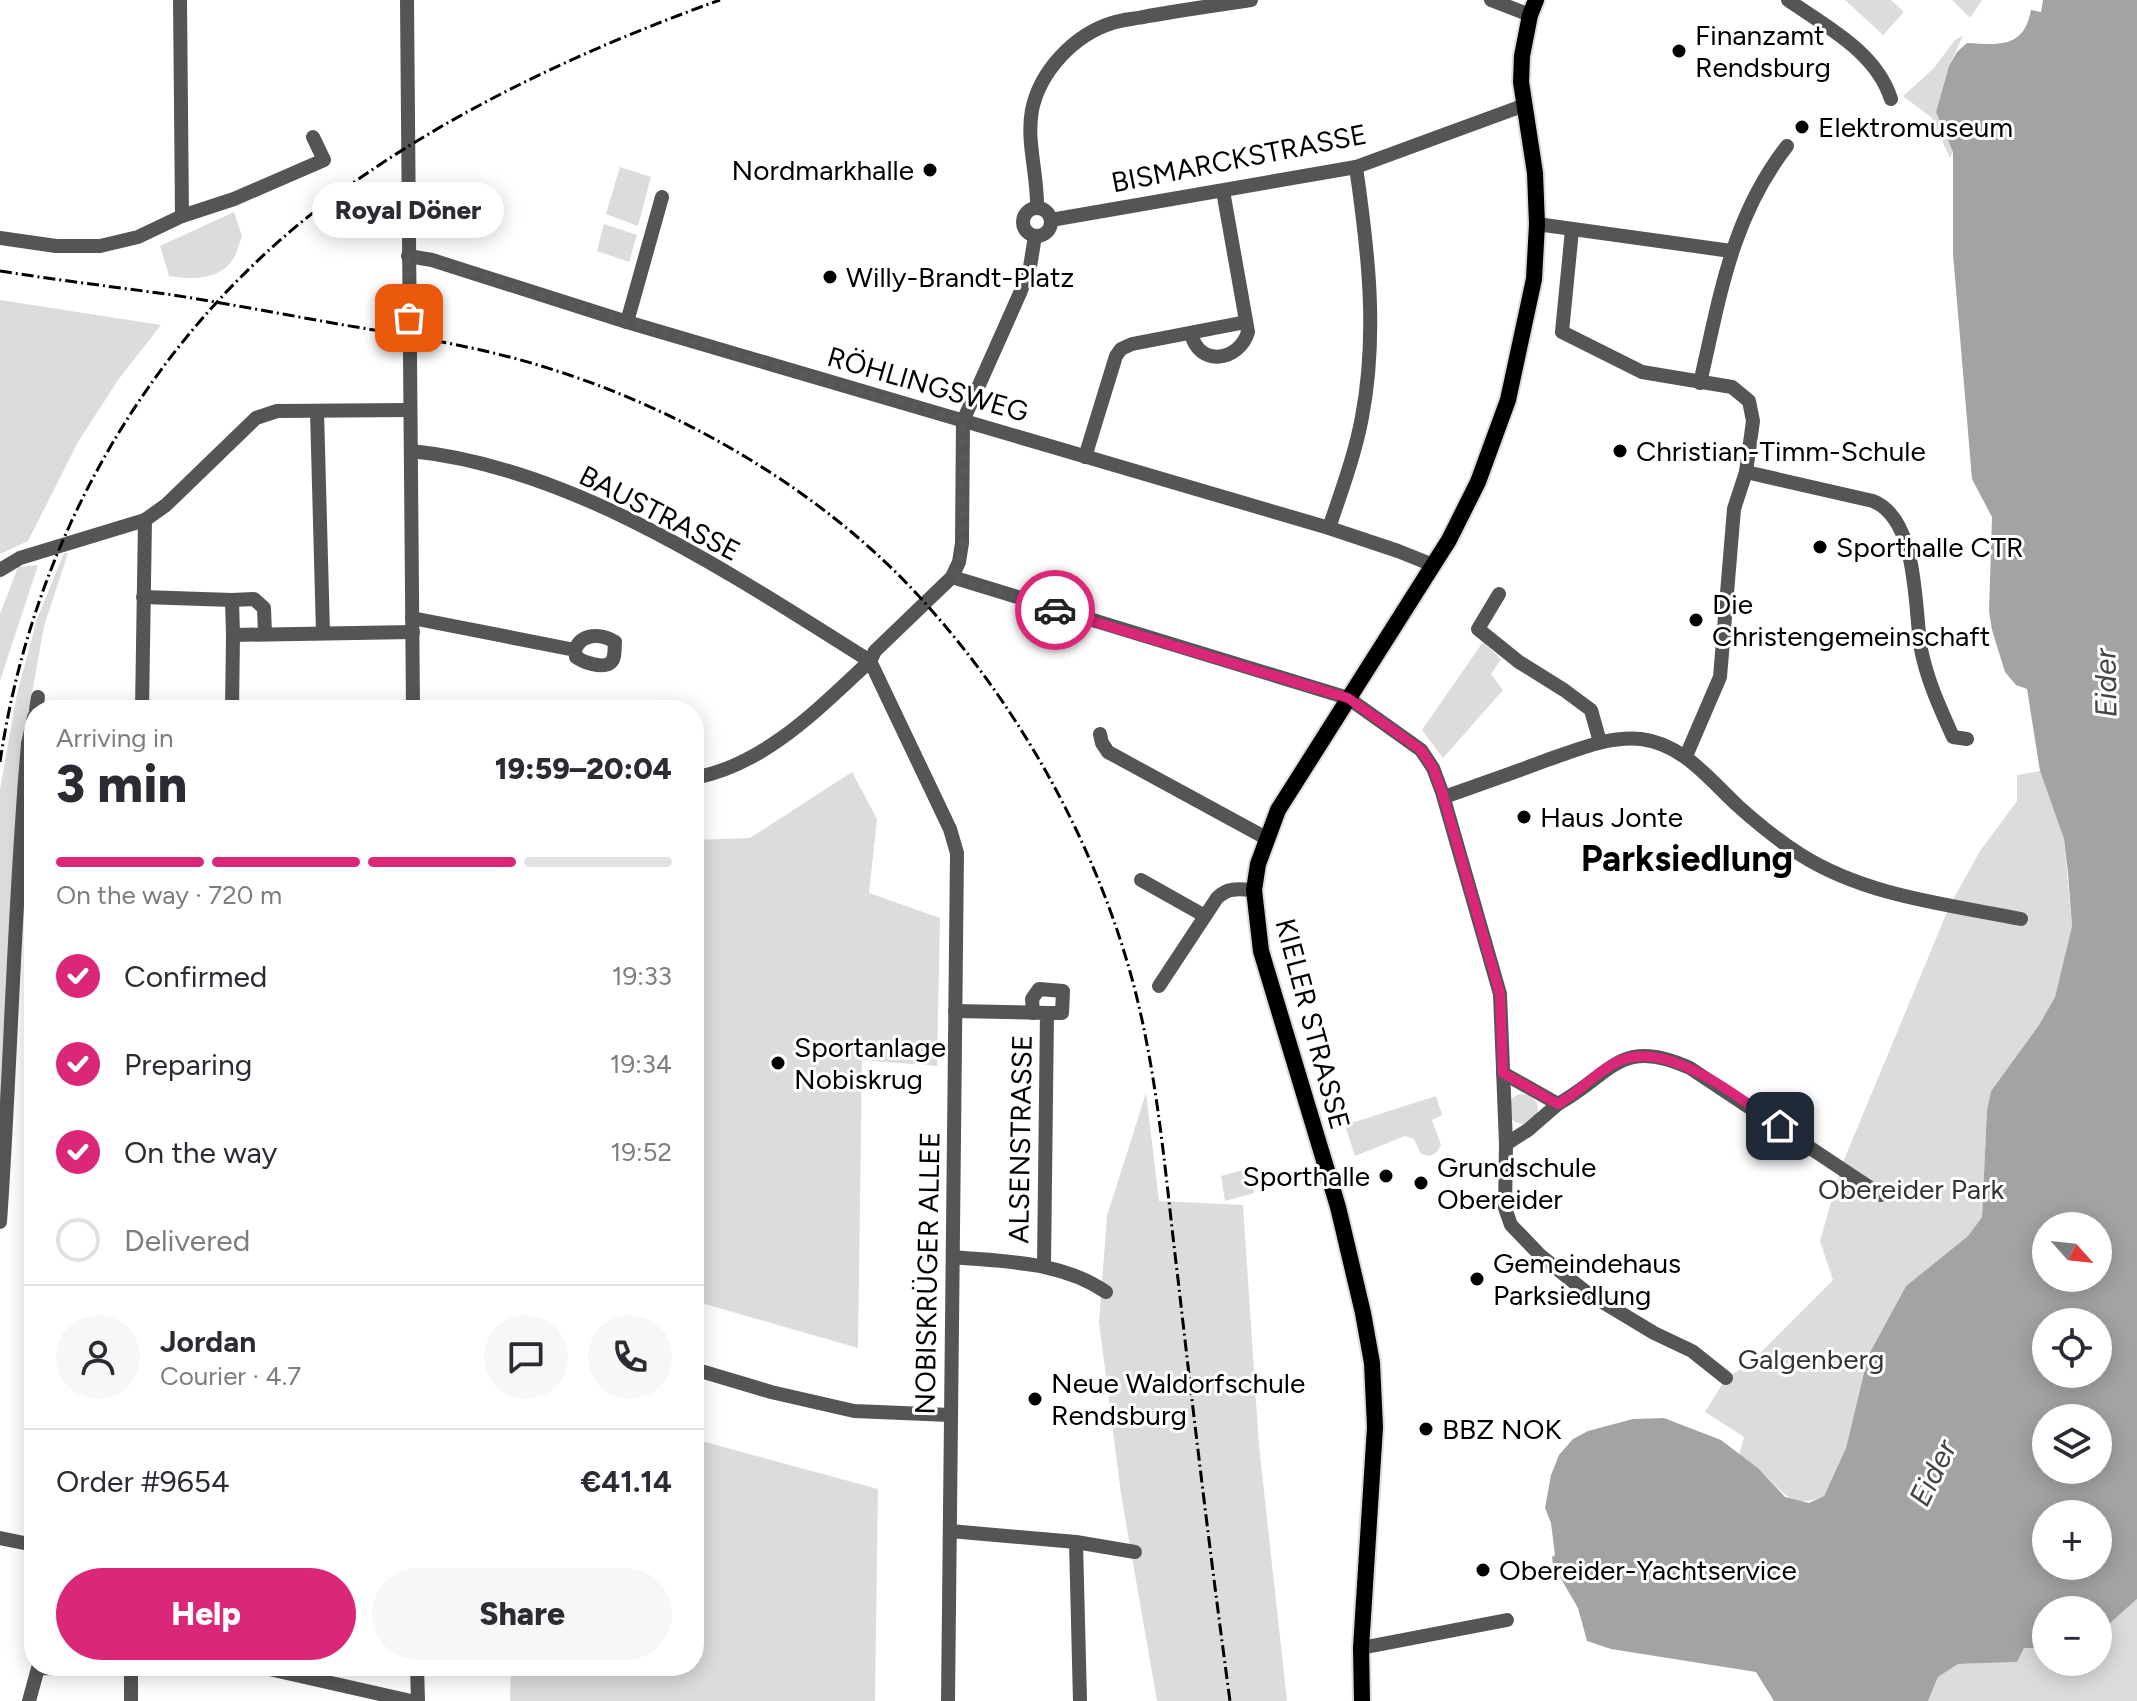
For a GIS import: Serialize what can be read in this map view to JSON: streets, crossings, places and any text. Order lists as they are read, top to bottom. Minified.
{"streets":{"main road":["KIELER STRASSE"],"street":["BISMARCKSTRASSE","RÖHLINGSWEG","BAUSTRASSE","ALSENSTRASSE","NOBISKRÜGER ALLEE"]},"crossings":[["BISMARCKSTRASSE","KIELER STRASSE"],["RÖHLINGSWEG","KIELER STRASSE"],["BAUSTRASSE","NOBISKRÜGER ALLEE"],["ALSENSTRASSE","NOBISKRÜGER ALLEE"]],"districts":["Parksiedlung"],"water":["Eider"],"parks":["Obereider Park","Galgenberg"],"places":["Finanzamt Rendsburg","Elektromuseum","Nordmarkhalle","Willy-Brandt-Platz","Royal Döner","Christian-Timm-Schule","Sporthalle CTR","Die Christengemeinschaft","Haus Jonte","Sportanlage Nobiskrug","Sporthalle","Grundschule Obereider","Gemeindehaus Parksiedlung","Neue Waldorfschule Rendsburg","BBZ NOK","Obereider-Yachtservice"],"north":"bottom right","page":{"bubble":"Royal Döner","heading":["3 min","Arriving in","19:59–20:04"],"panel":["Jordan","Courier · 4.7","Order #9654","€41.14"],"bar":"On the way · 720 m","list":[["Confirmed","19:33"],["Preparing","19:34"],["On the way","19:52"],"Delivered"],"map_buttons":["+","−"],"buttons":["Help","Share"]}}
